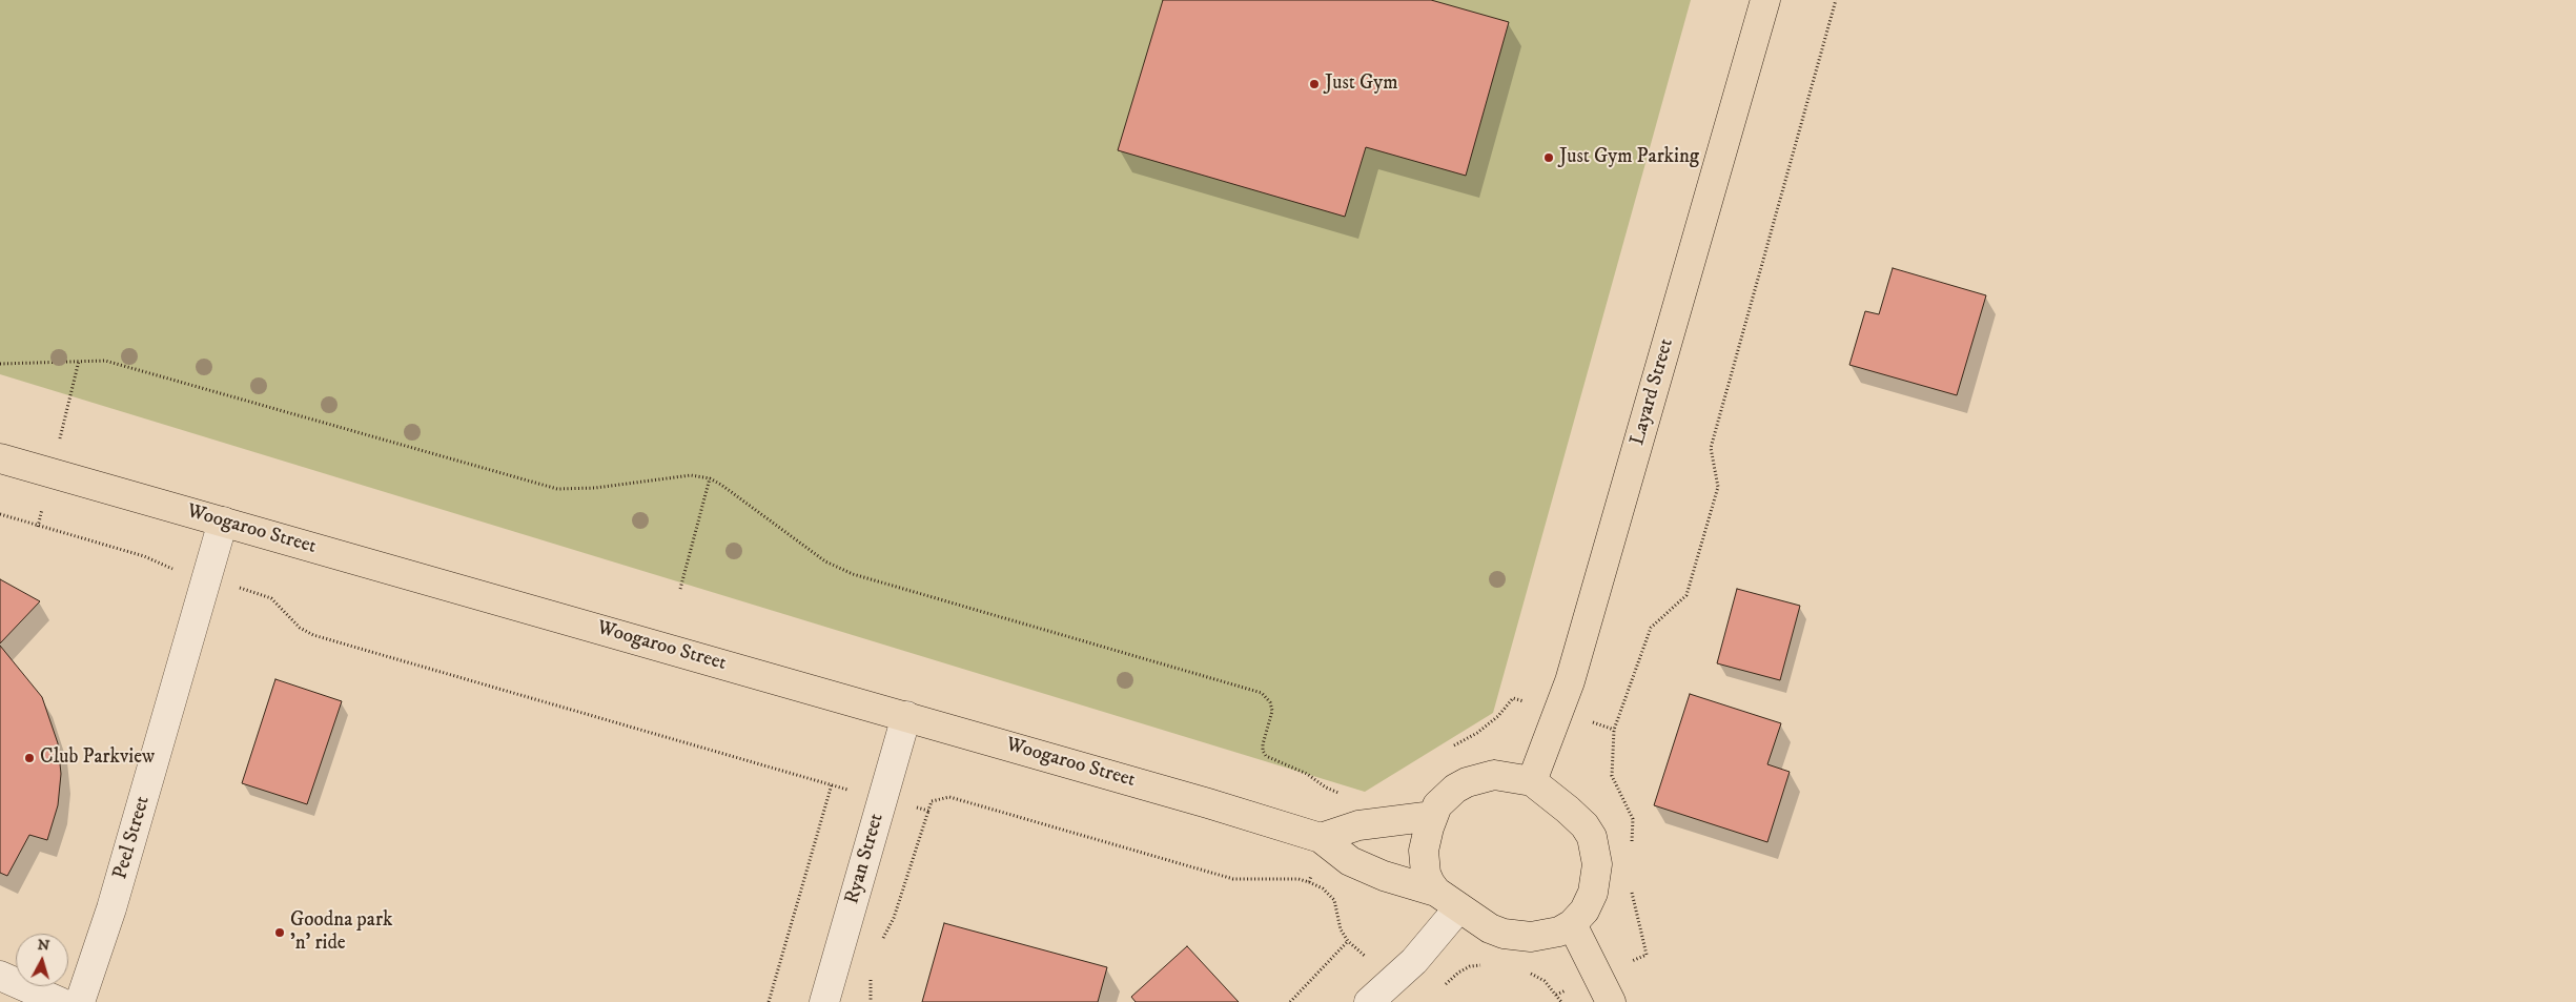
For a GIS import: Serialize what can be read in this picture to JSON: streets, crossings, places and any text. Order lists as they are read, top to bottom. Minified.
{"streets":{"main road":["Layard Street","Woogaroo Street"],"street":["Peel Street","Ryan Street"]},"crossings":[["Layard Street","Woogaroo Street"],["Woogaroo Street","Peel Street"],["Woogaroo Street","Ryan Street"]],"places":["Just Gym","Just Gym Parking","Club Parkview","Goodna park 'n' ride"],"north":"top"}
